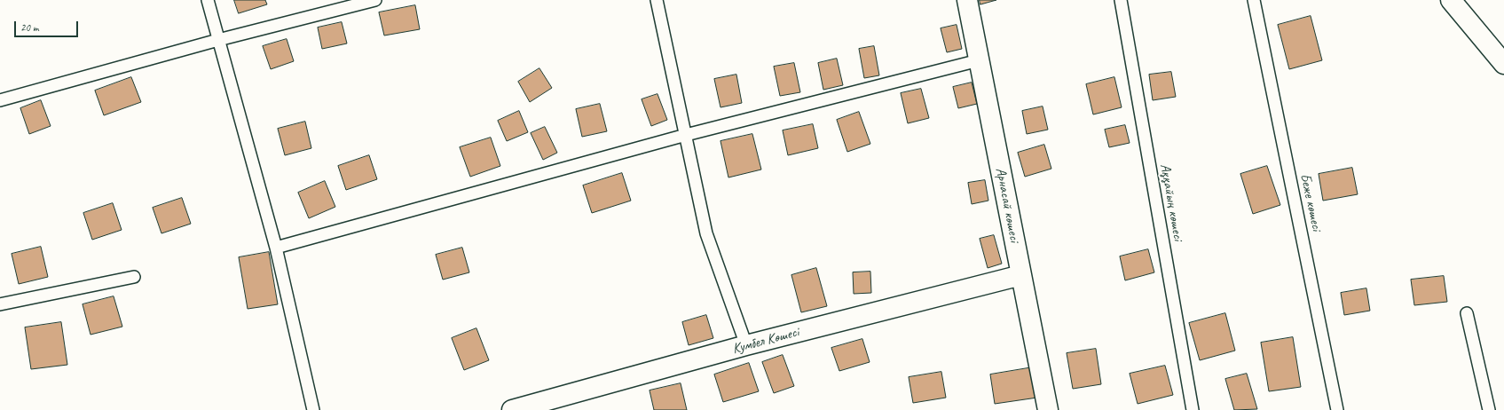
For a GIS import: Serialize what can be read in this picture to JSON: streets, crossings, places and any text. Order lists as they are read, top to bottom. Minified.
{"streets":{"street":["Арнасай көшесі","Кумбел Kөшесі"],"lane":["Аққайың көшесі","Беже көшесі"]},"crossings":[["Арнасай көшесі","Кумбел Kөшесі"]],"scale_bar":"20 m"}
